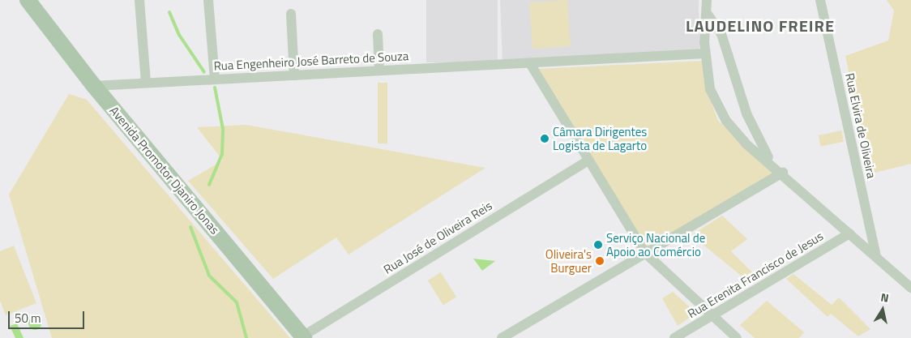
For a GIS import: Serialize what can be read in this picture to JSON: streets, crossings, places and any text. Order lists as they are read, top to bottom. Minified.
{"streets":{"main road":["Avenida Promotor Djaniro Jonas"],"street":["Rua Engenheiro José Barreto de Souza","Rua Elvira de Oliveira","Rua José de Oliveira Reis","Rua Erenita Francisco de Jesus"]},"crossings":[["Rua Engenheiro José Barreto de Souza","Avenida Promotor Djaniro Jonas"],["Avenida Promotor Djaniro Jonas","Rua José de Oliveira Reis"]],"districts":["LAUDELINO FREIRE"],"places":["Câmara Dirigentes Logista de Lagarto","Serviço Nacional de Apoio ao Comércio","Oliveira's Burguer"],"scale_bar":"50 m","north":"top"}
